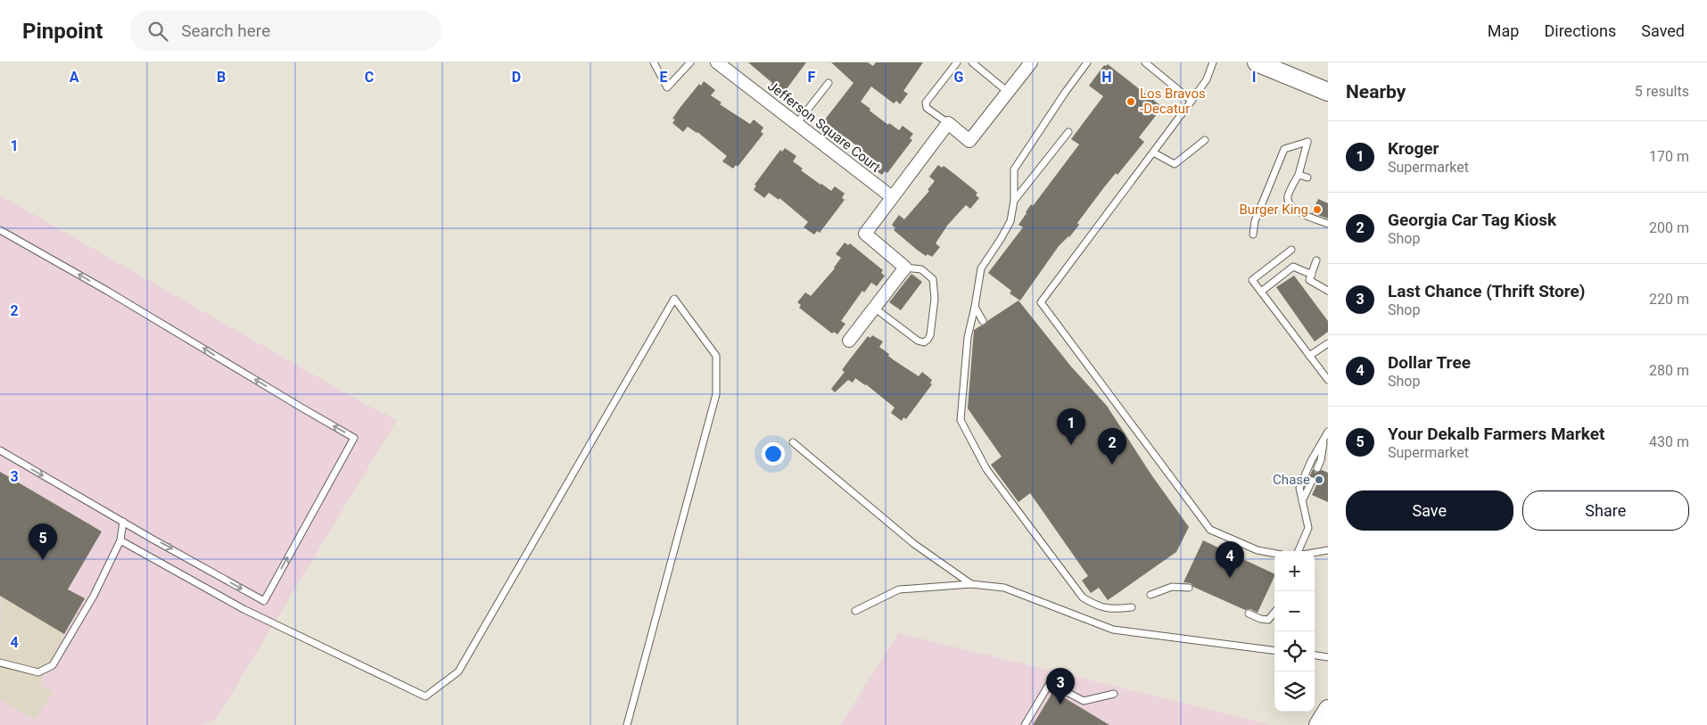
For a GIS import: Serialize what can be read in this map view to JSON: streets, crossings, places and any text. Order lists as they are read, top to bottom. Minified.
{"streets":{"street":["Jefferson Square Court"]},"places":["Los Bravos -Decatur","Burger King","Chase"],"page":{"header":"Pinpoint","search":"Search here","nav":["Map","Directions","Saved"],"heading":["Nearby","5 results"],"list":[{"mark":"1","name":"Kroger","note":"Supermarket","value":"170 m"},{"mark":"2","name":"Georgia Car Tag Kiosk","note":"Shop","value":"200 m"},{"mark":"3","name":"Last Chance (Thrift Store)","note":"Shop","value":"220 m"},{"mark":"4","name":"Dollar Tree","note":"Shop","value":"280 m"},{"mark":"5","name":"Your Dekalb Farmers Market","note":"Supermarket","value":"430 m"}],"pins":["1","2","5","4","3"],"buttons":["Save","Share"],"map_buttons":["+","−"]},"grid":{"columns":["A","B","C","D","E","F","G","H","I"],"rows":["1","2","3","4"]}}
